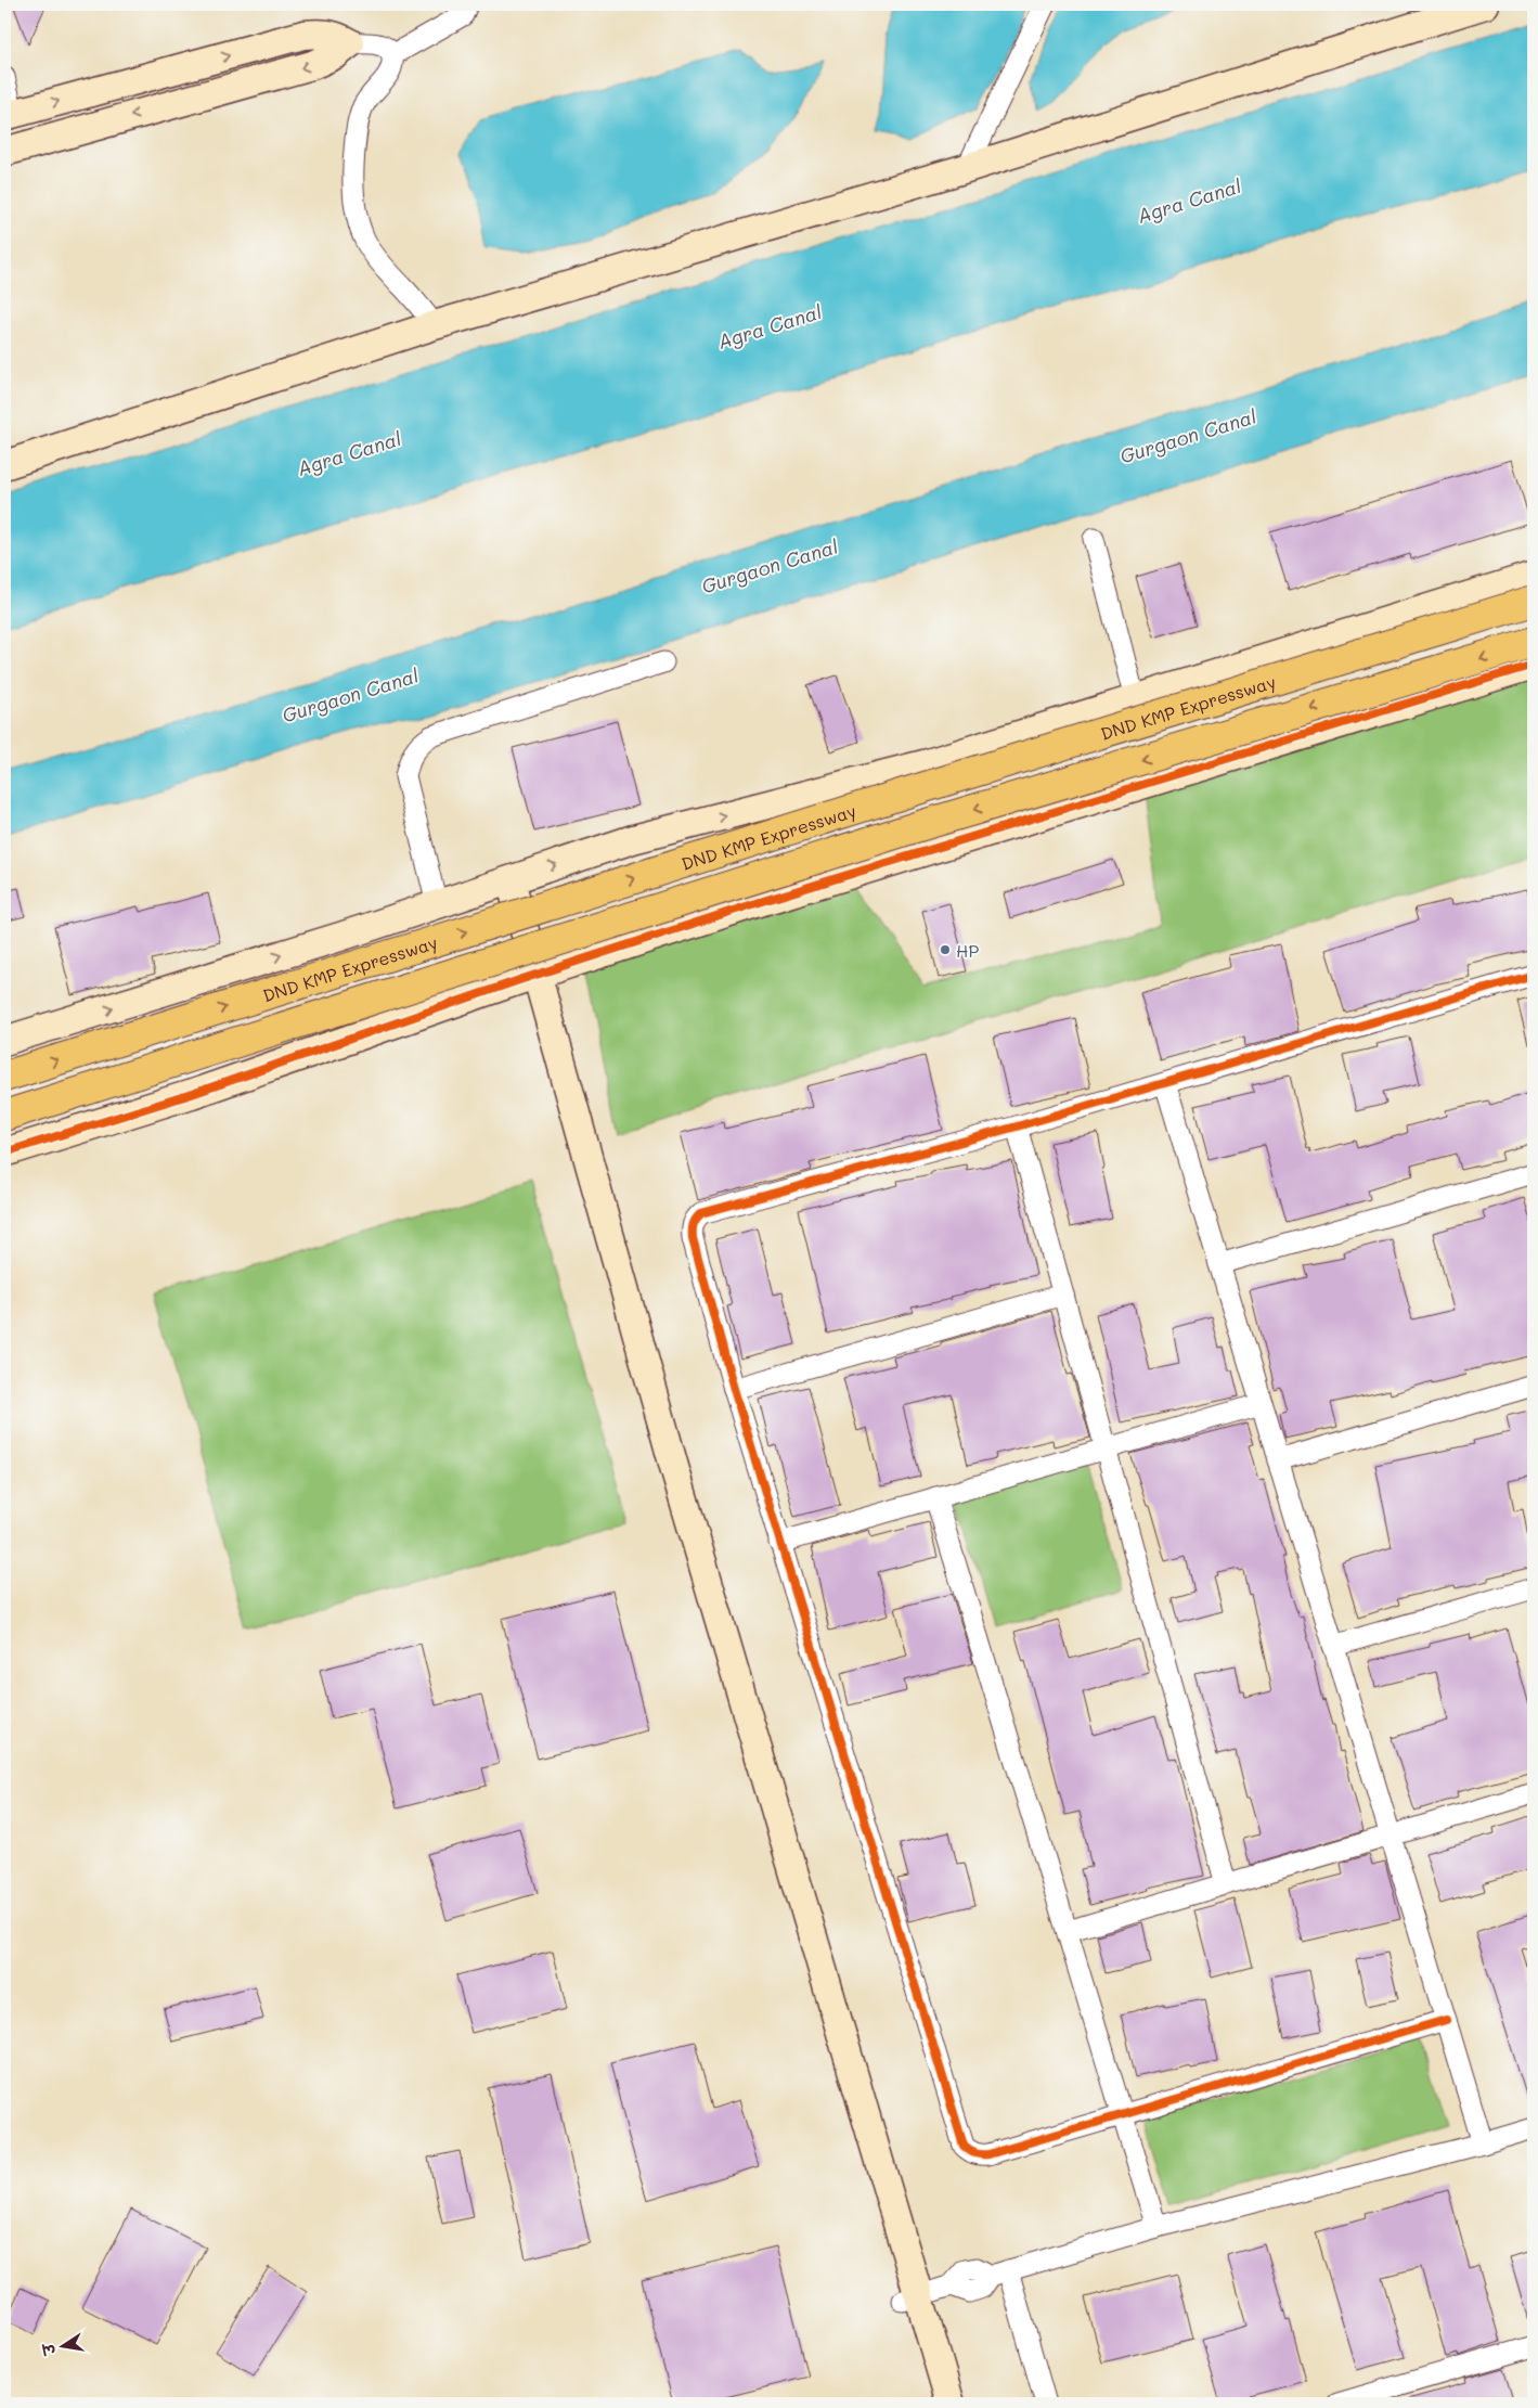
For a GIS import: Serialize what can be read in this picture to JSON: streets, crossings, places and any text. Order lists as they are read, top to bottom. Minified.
{"streets":{"highway":["DND KMP Expressway"]},"water":["Agra Canal","Gurgaon Canal"],"places":["HP"],"north":"left"}
